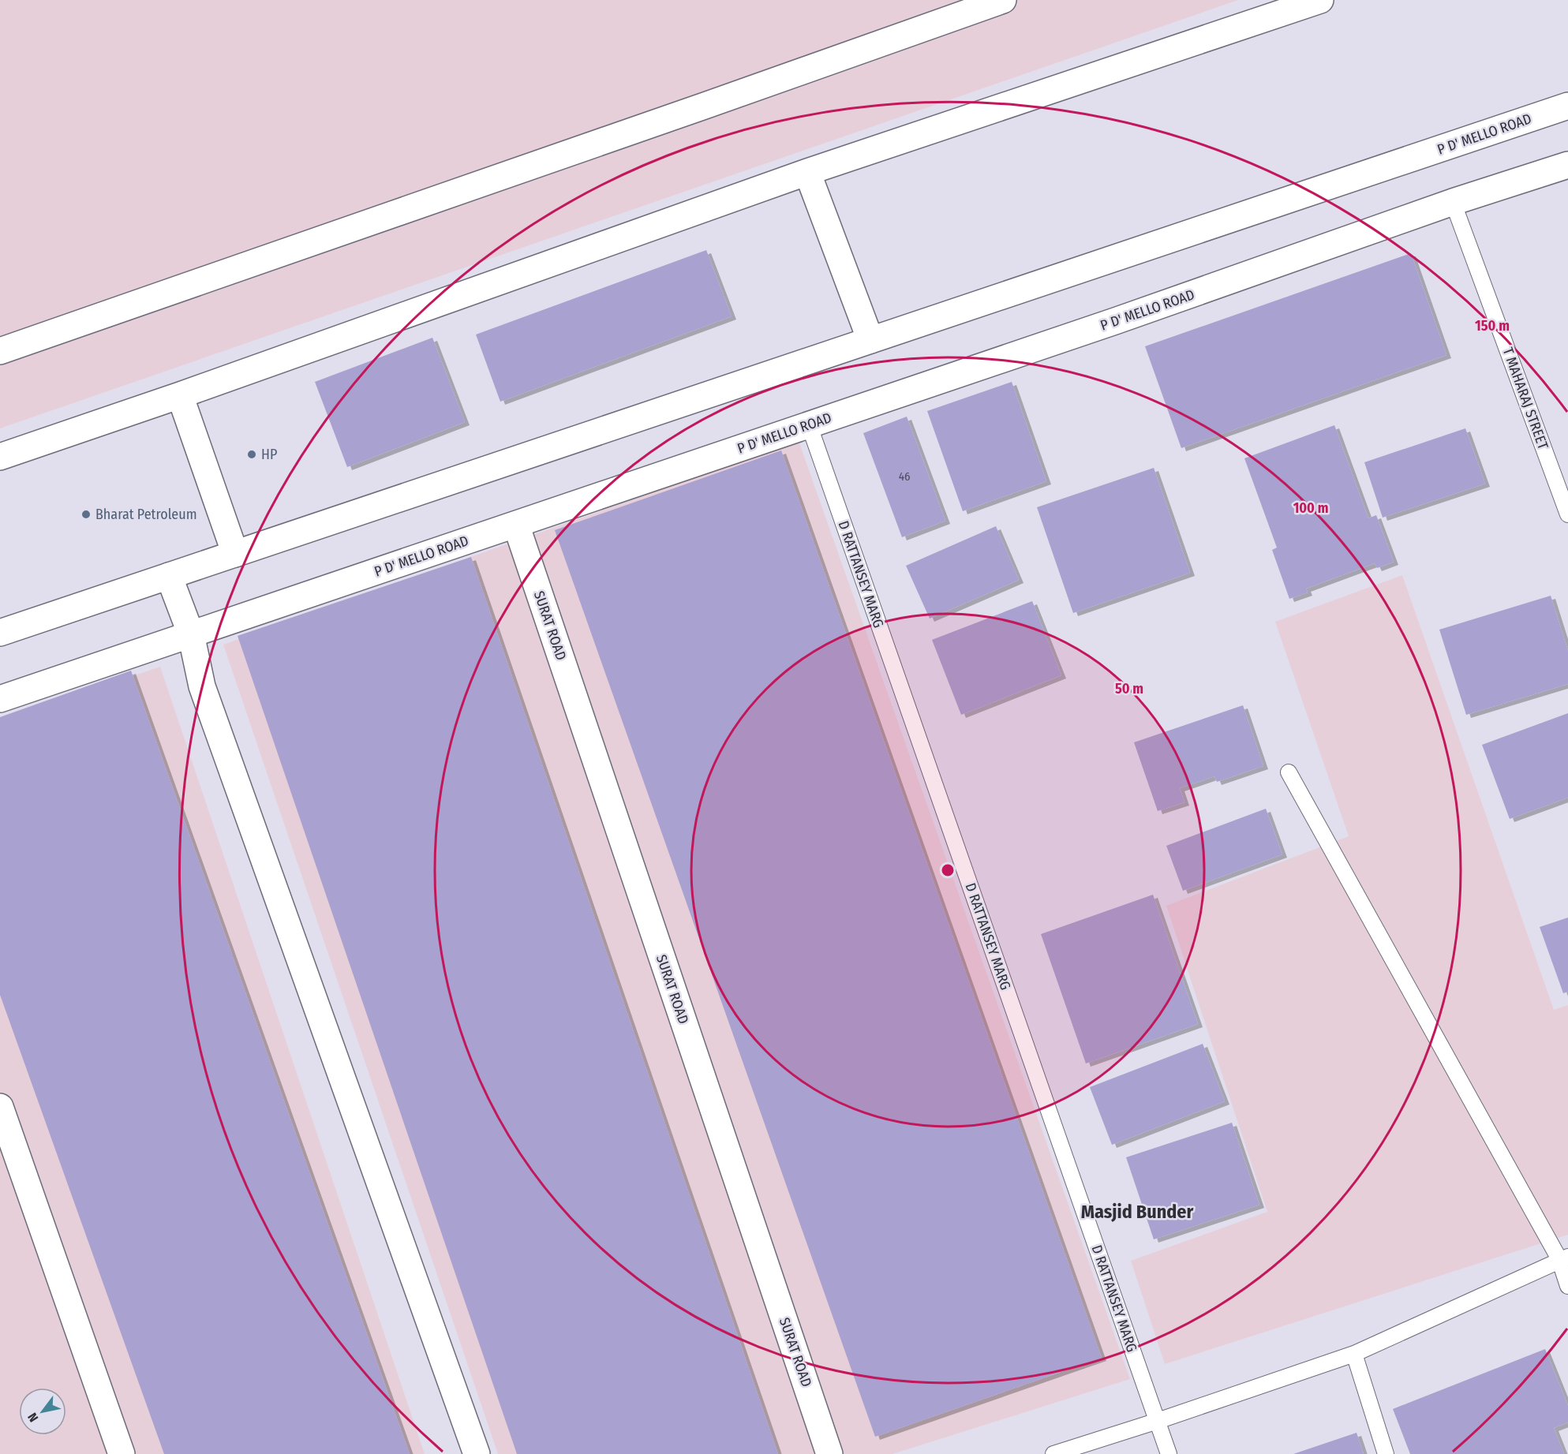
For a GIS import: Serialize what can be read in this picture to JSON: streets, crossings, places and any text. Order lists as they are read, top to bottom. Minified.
{"streets":{"street":["P D' MELLO ROAD","SURAT ROAD"],"lane":["T MAHARAJ STREET","D RATTANSEY MARG"]},"crossings":[["P D' MELLO ROAD","T MAHARAJ STREET"],["P D' MELLO ROAD","D RATTANSEY MARG"],["P D' MELLO ROAD","SURAT ROAD"]],"districts":["Masjid Bunder"],"places":["HP","Bharat Petroleum"],"house_numbers":["46"],"north":"bottom left","rings":["150 m","100 m","50 m"]}
